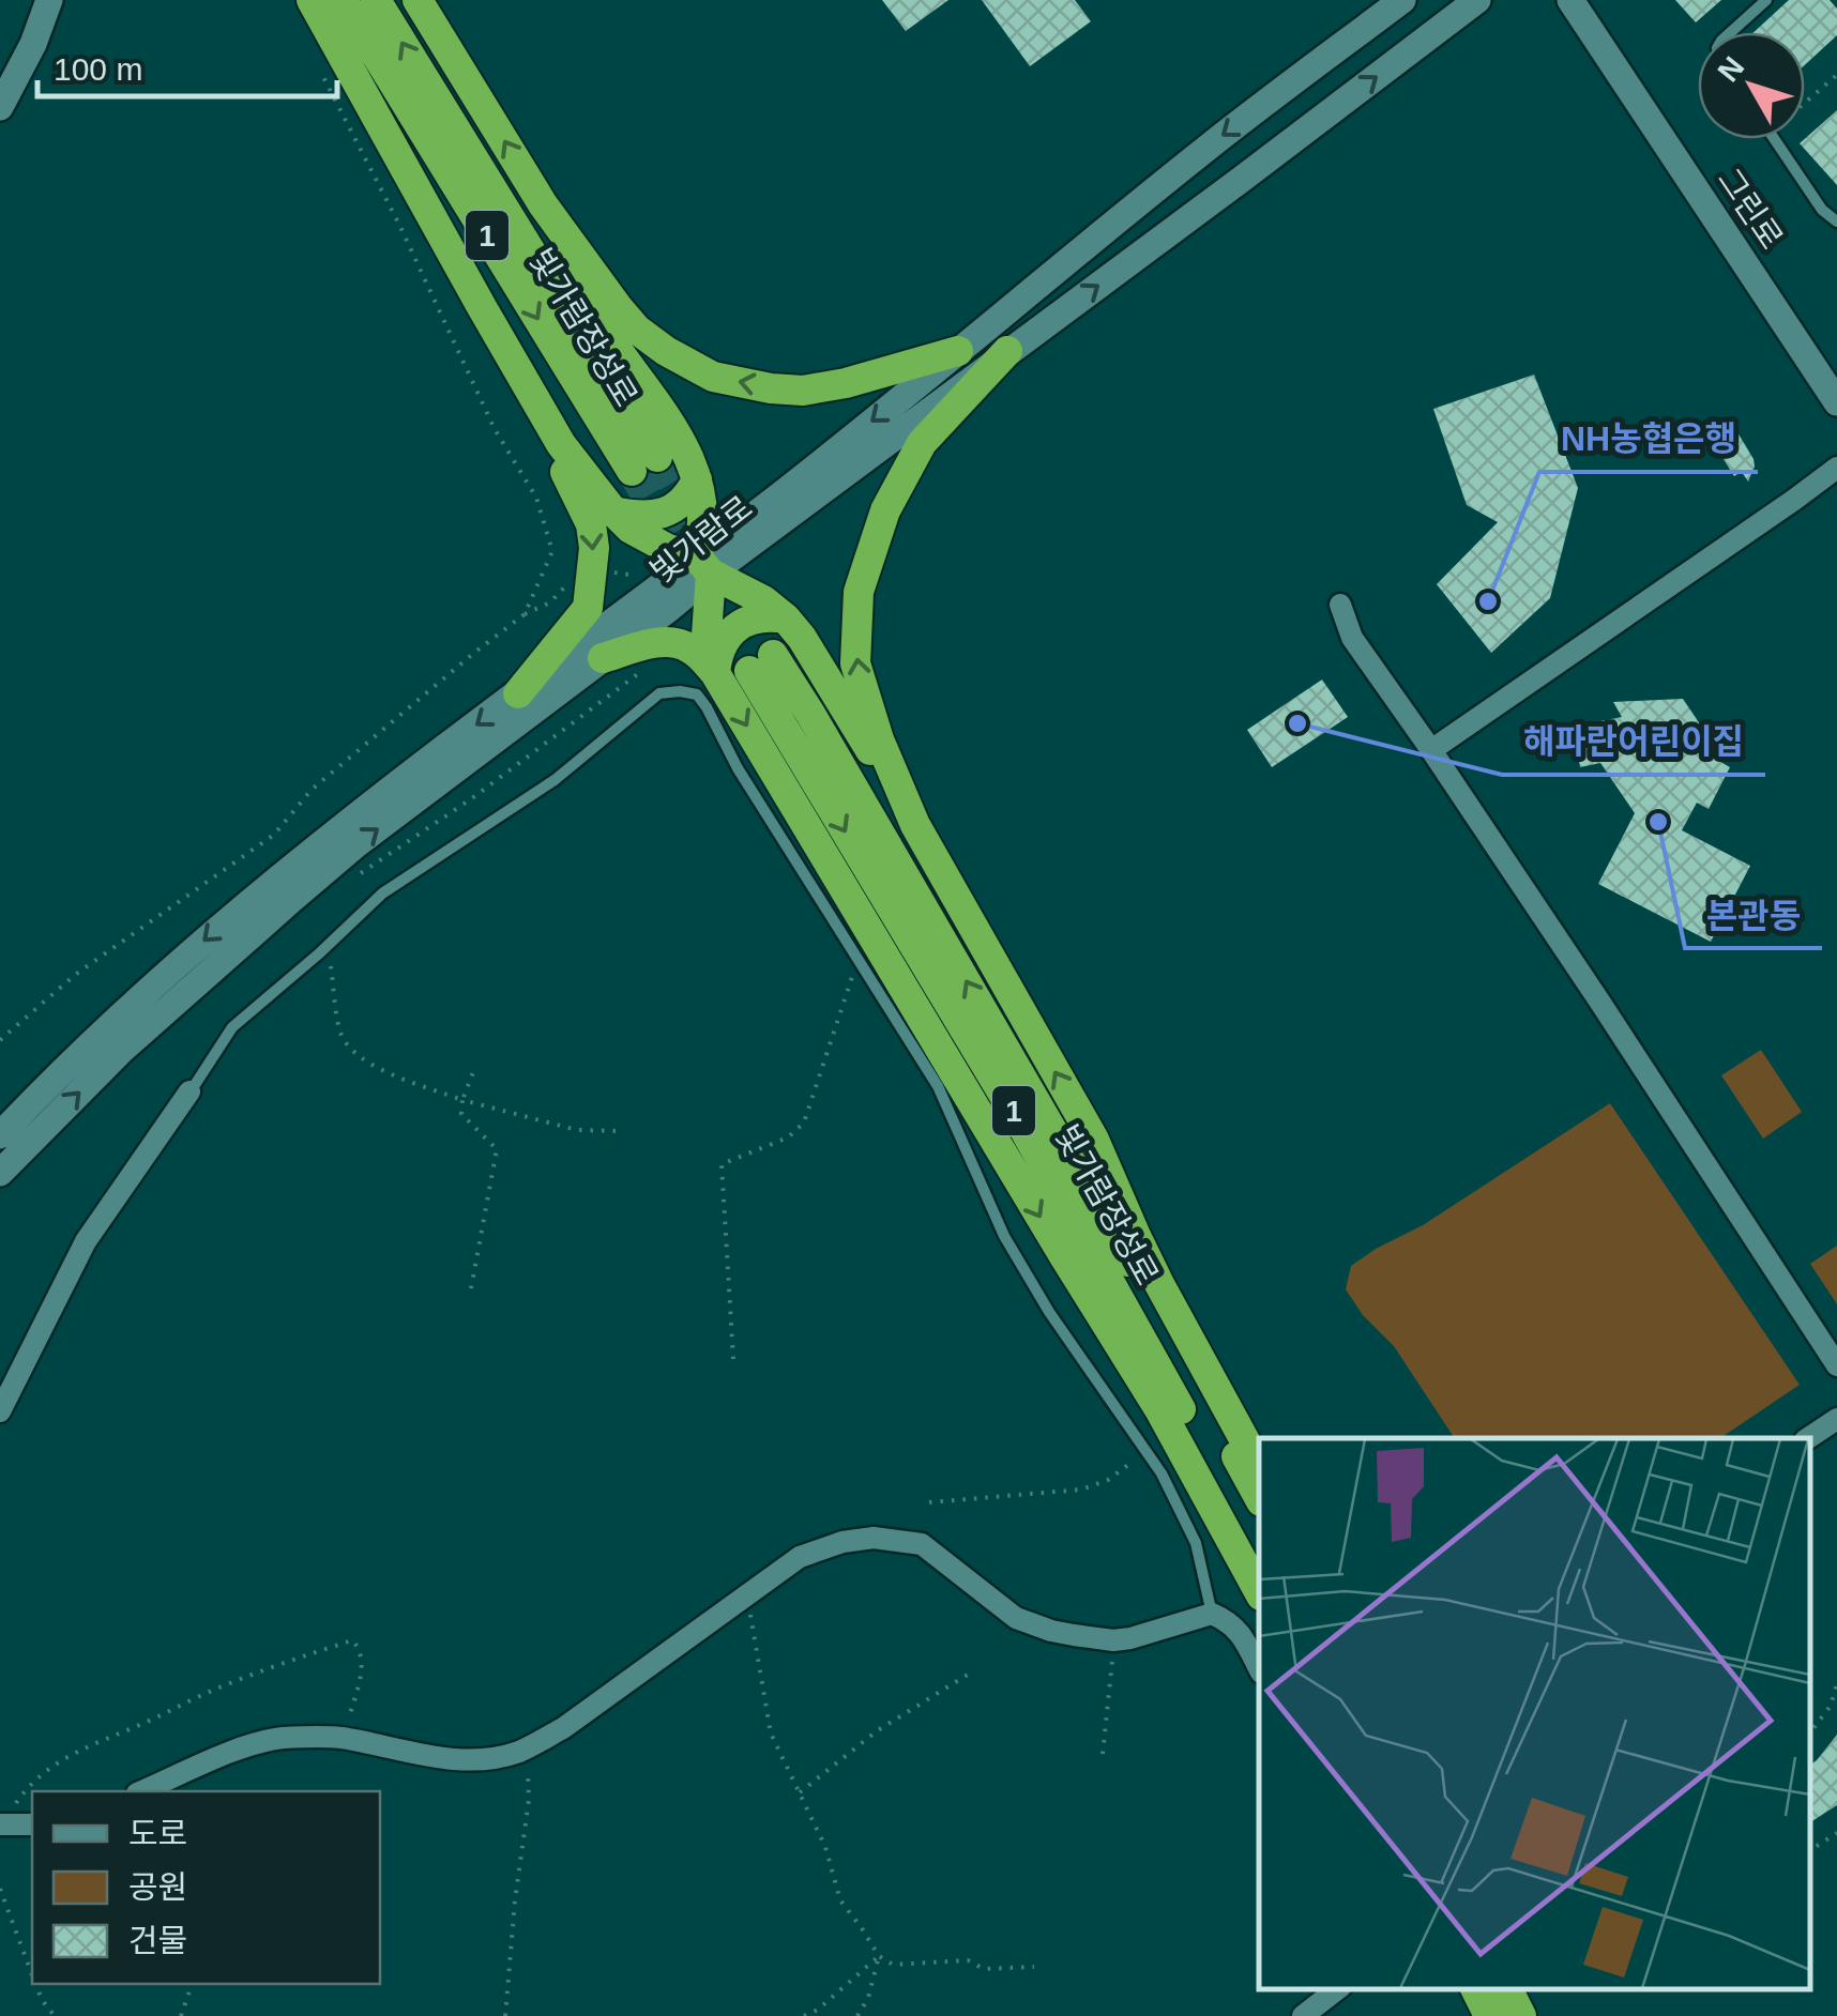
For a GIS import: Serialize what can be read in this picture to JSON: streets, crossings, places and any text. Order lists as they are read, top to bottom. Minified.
{"streets":{"highway":["1","빛가람장성로"],"main road":["그린로","빛가람로"]},"places":["NH농협은행","해파란어린이집","본관동"],"legend":["도로","공원","건물"],"scale_bar":"100 m","north":"top left"}
